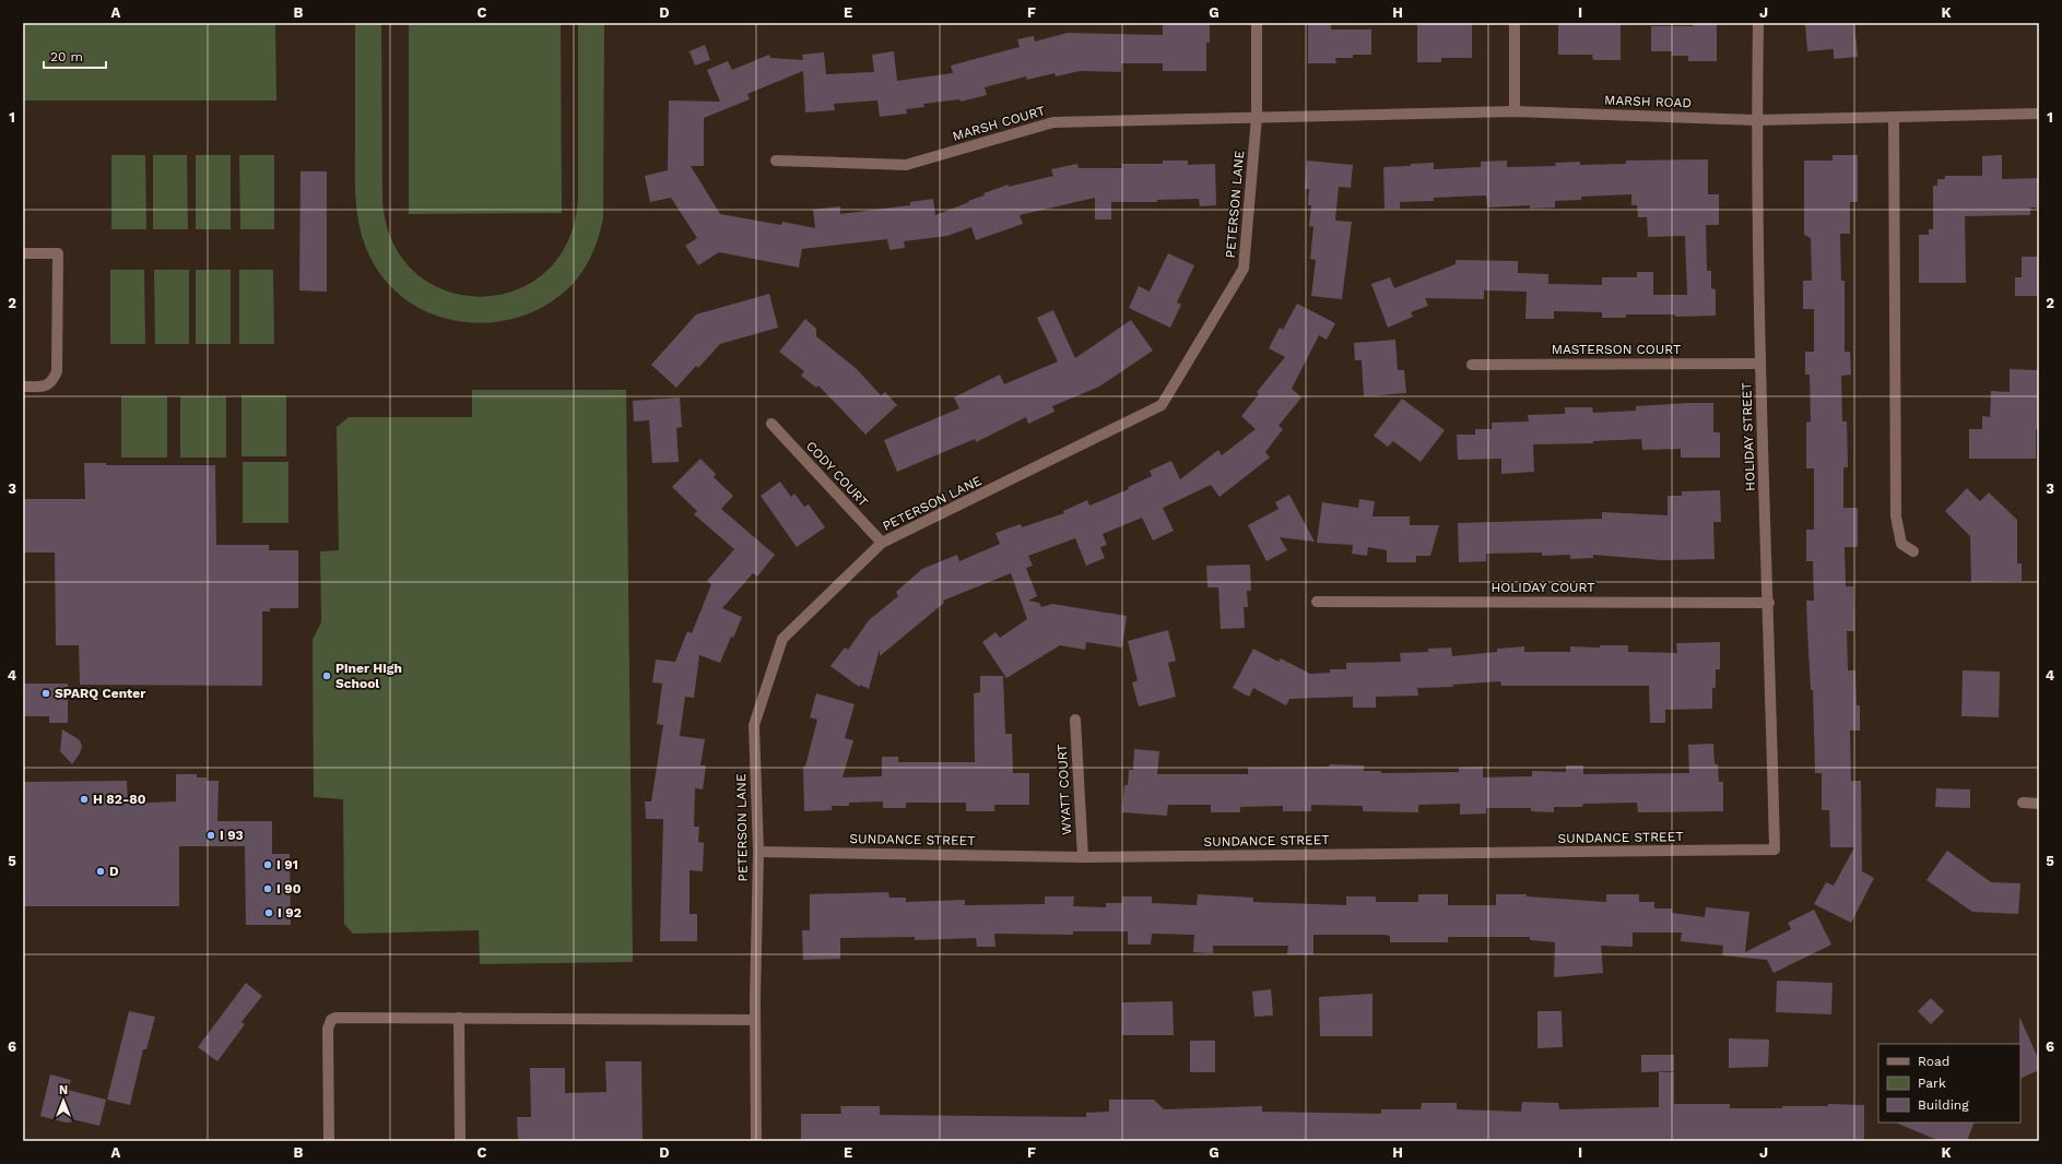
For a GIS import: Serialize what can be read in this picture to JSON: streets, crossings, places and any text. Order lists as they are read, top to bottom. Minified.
{"streets":{"street":["MARSH ROAD","MARSH COURT","PETERSON LANE","MASTERSON COURT","HOLIDAY STREET","CODY COURT","HOLIDAY COURT","WYATT COURT","SUNDANCE STREET"]},"crossings":[["MARSH ROAD","MARSH COURT"],["MARSH ROAD","PETERSON LANE"],["MARSH ROAD","HOLIDAY STREET"],["MARSH COURT","PETERSON LANE"],["PETERSON LANE","CODY COURT"],["PETERSON LANE","SUNDANCE STREET"],["MASTERSON COURT","HOLIDAY STREET"],["HOLIDAY STREET","HOLIDAY COURT"],["HOLIDAY STREET","SUNDANCE STREET"],["WYATT COURT","SUNDANCE STREET"]],"places":["Piner High School","SPARQ Center","H 82-80","I 93","I 91","D","I 90","I 92"],"legend":["Road","Park","Building"],"scale_bar":"20 m","north":"top","grid":{"columns":["A","B","C","D","E","F","G","H","I","J","K"],"rows":["1","2","3","4","5","6"]}}
